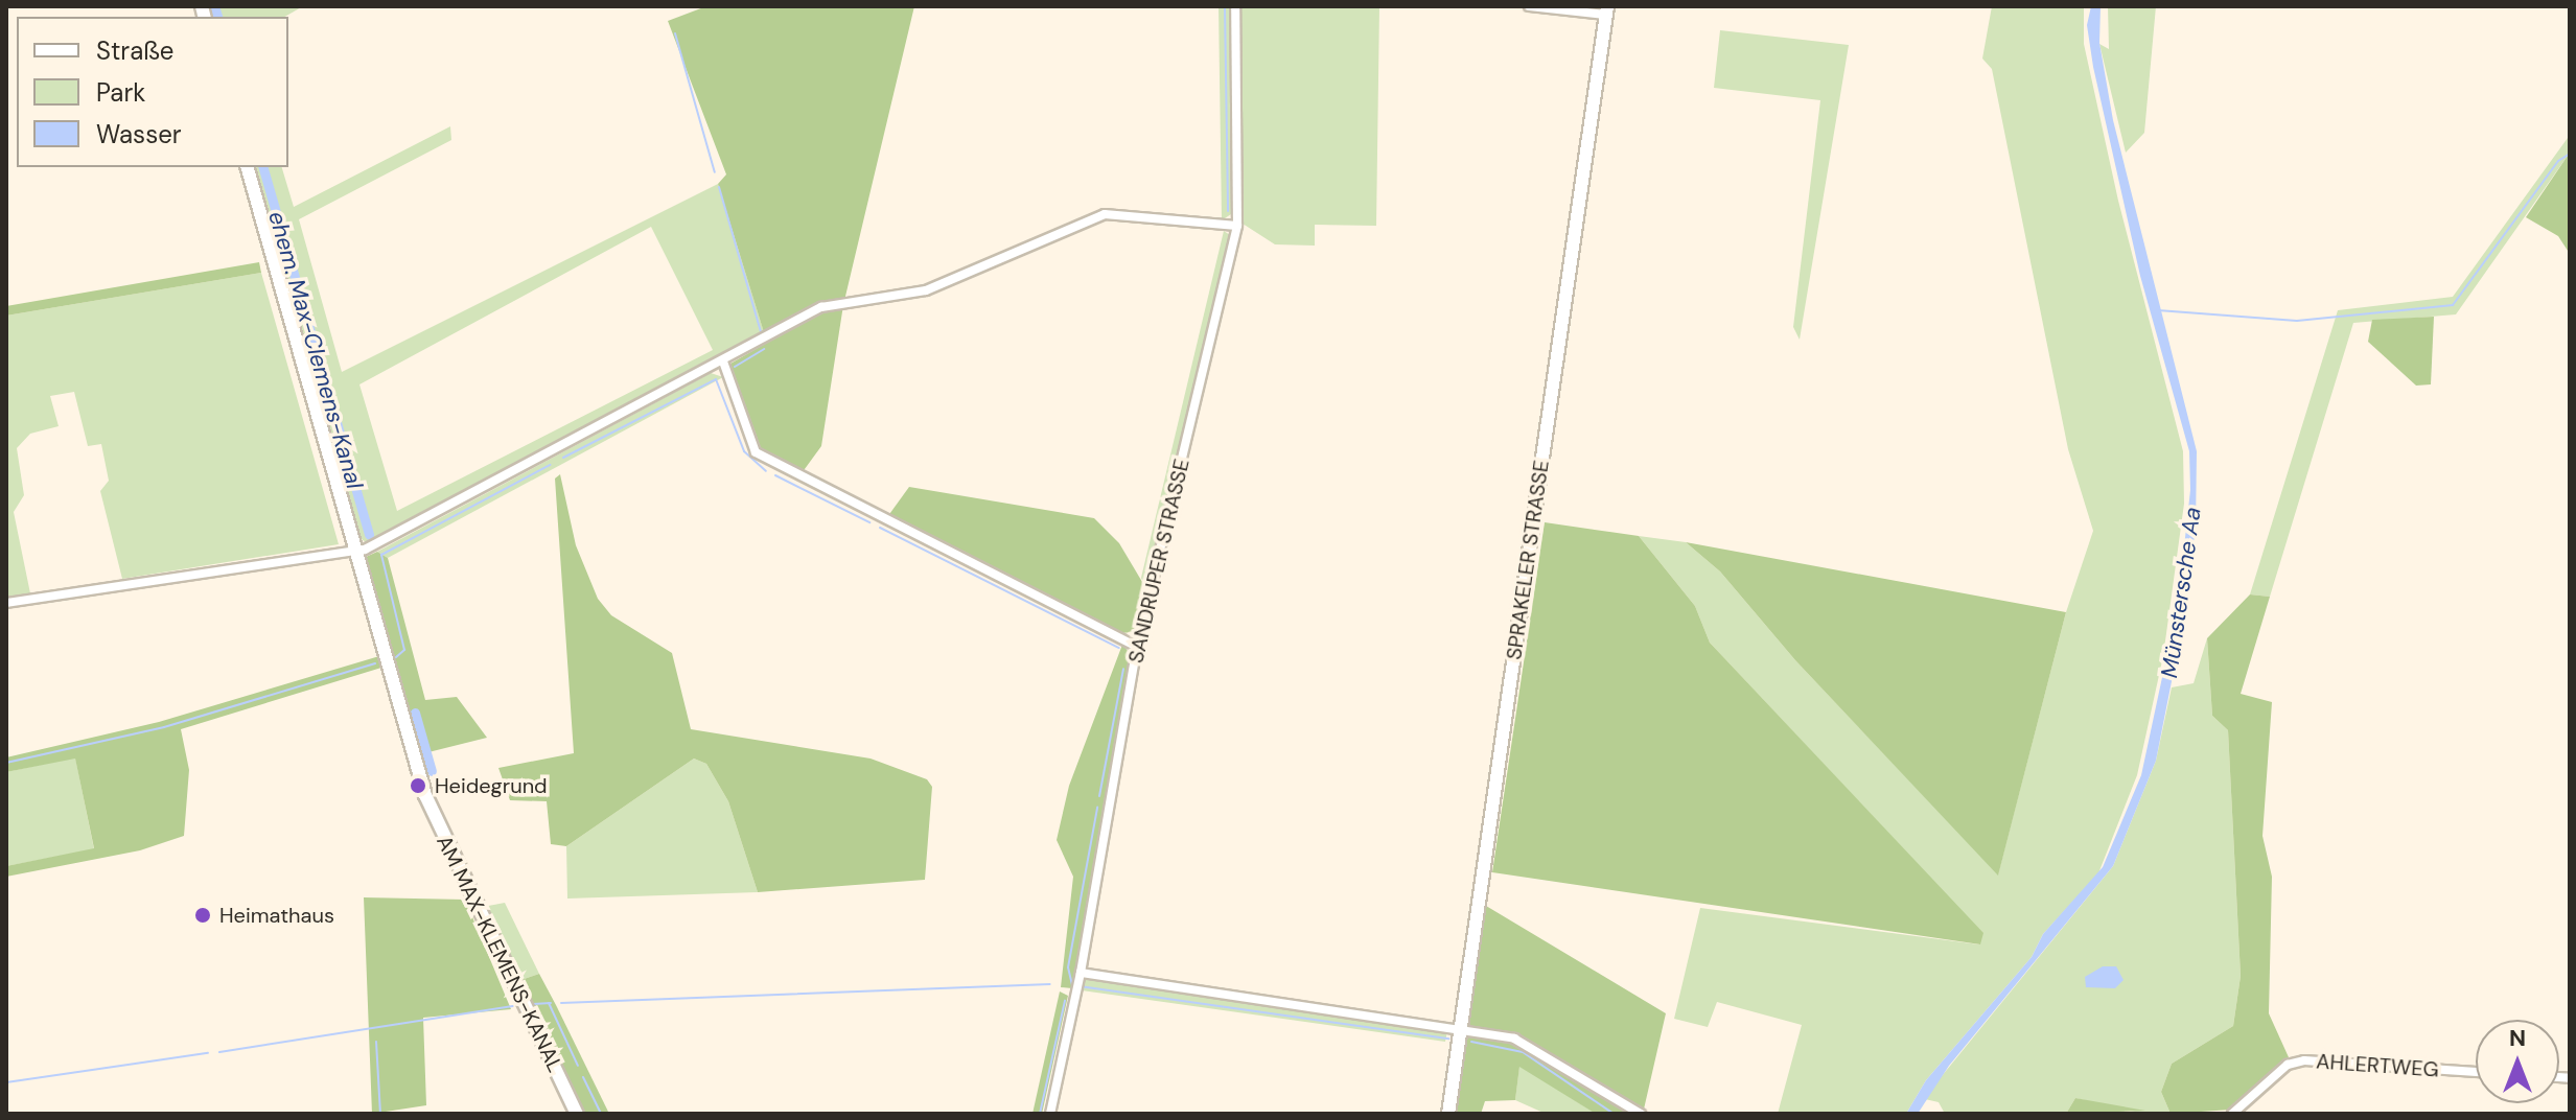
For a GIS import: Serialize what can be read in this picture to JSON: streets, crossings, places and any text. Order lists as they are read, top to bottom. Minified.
{"streets":{"main road":["SPRAKELER STRASSE","AM MAX-KLEMENS-KANAL"],"street":["SANDRUPER STRASSE","AHLERTWEG"]},"water":["ehem. Max-Clemens-Kanal","Münstersche Aa"],"places":["Heidegrund","Heimathaus"],"legend":["Straße","Park","Wasser"],"north":"top"}
